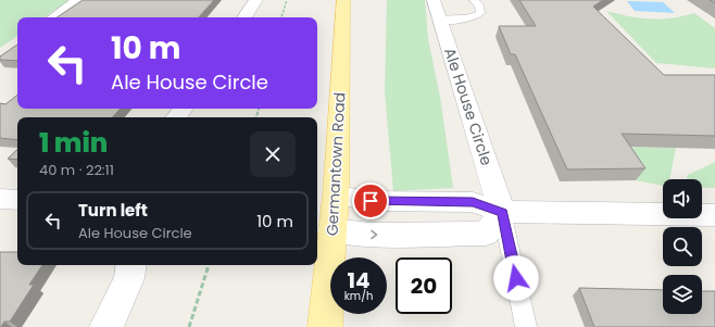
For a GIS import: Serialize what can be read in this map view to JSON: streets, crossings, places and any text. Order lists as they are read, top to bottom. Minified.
{"streets":{"main road":["Germantown Road"],"street":["Ale House Circle"]},"page":{"turn":["10 m","Ale House Circle"],"heading":["1 min","40 m · 22:11"],"list":[{"name":"Turn left","note":"Ale House Circle","value":"10 m"}],"speed":"14 km/h","limit":"20"}}
